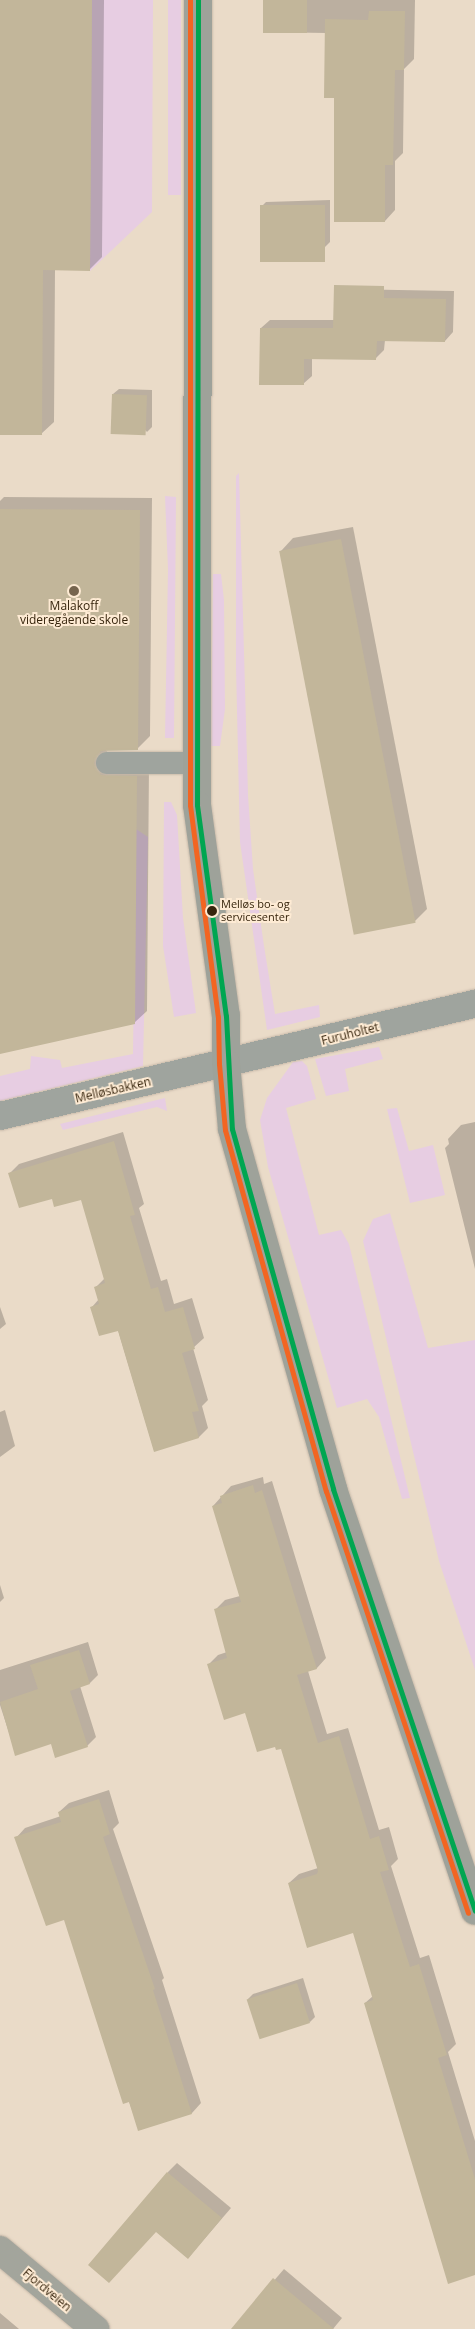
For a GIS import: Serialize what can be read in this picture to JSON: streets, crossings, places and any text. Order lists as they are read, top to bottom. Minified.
{"streets":{"main road":["Fjordveien"],"street":["Furuholtet","Melløsbakken"]},"crossings":[["Furuholtet","Melløsbakken"]],"places":["Malakoff videregående skole","Melløs bo- og servicesenter"]}
